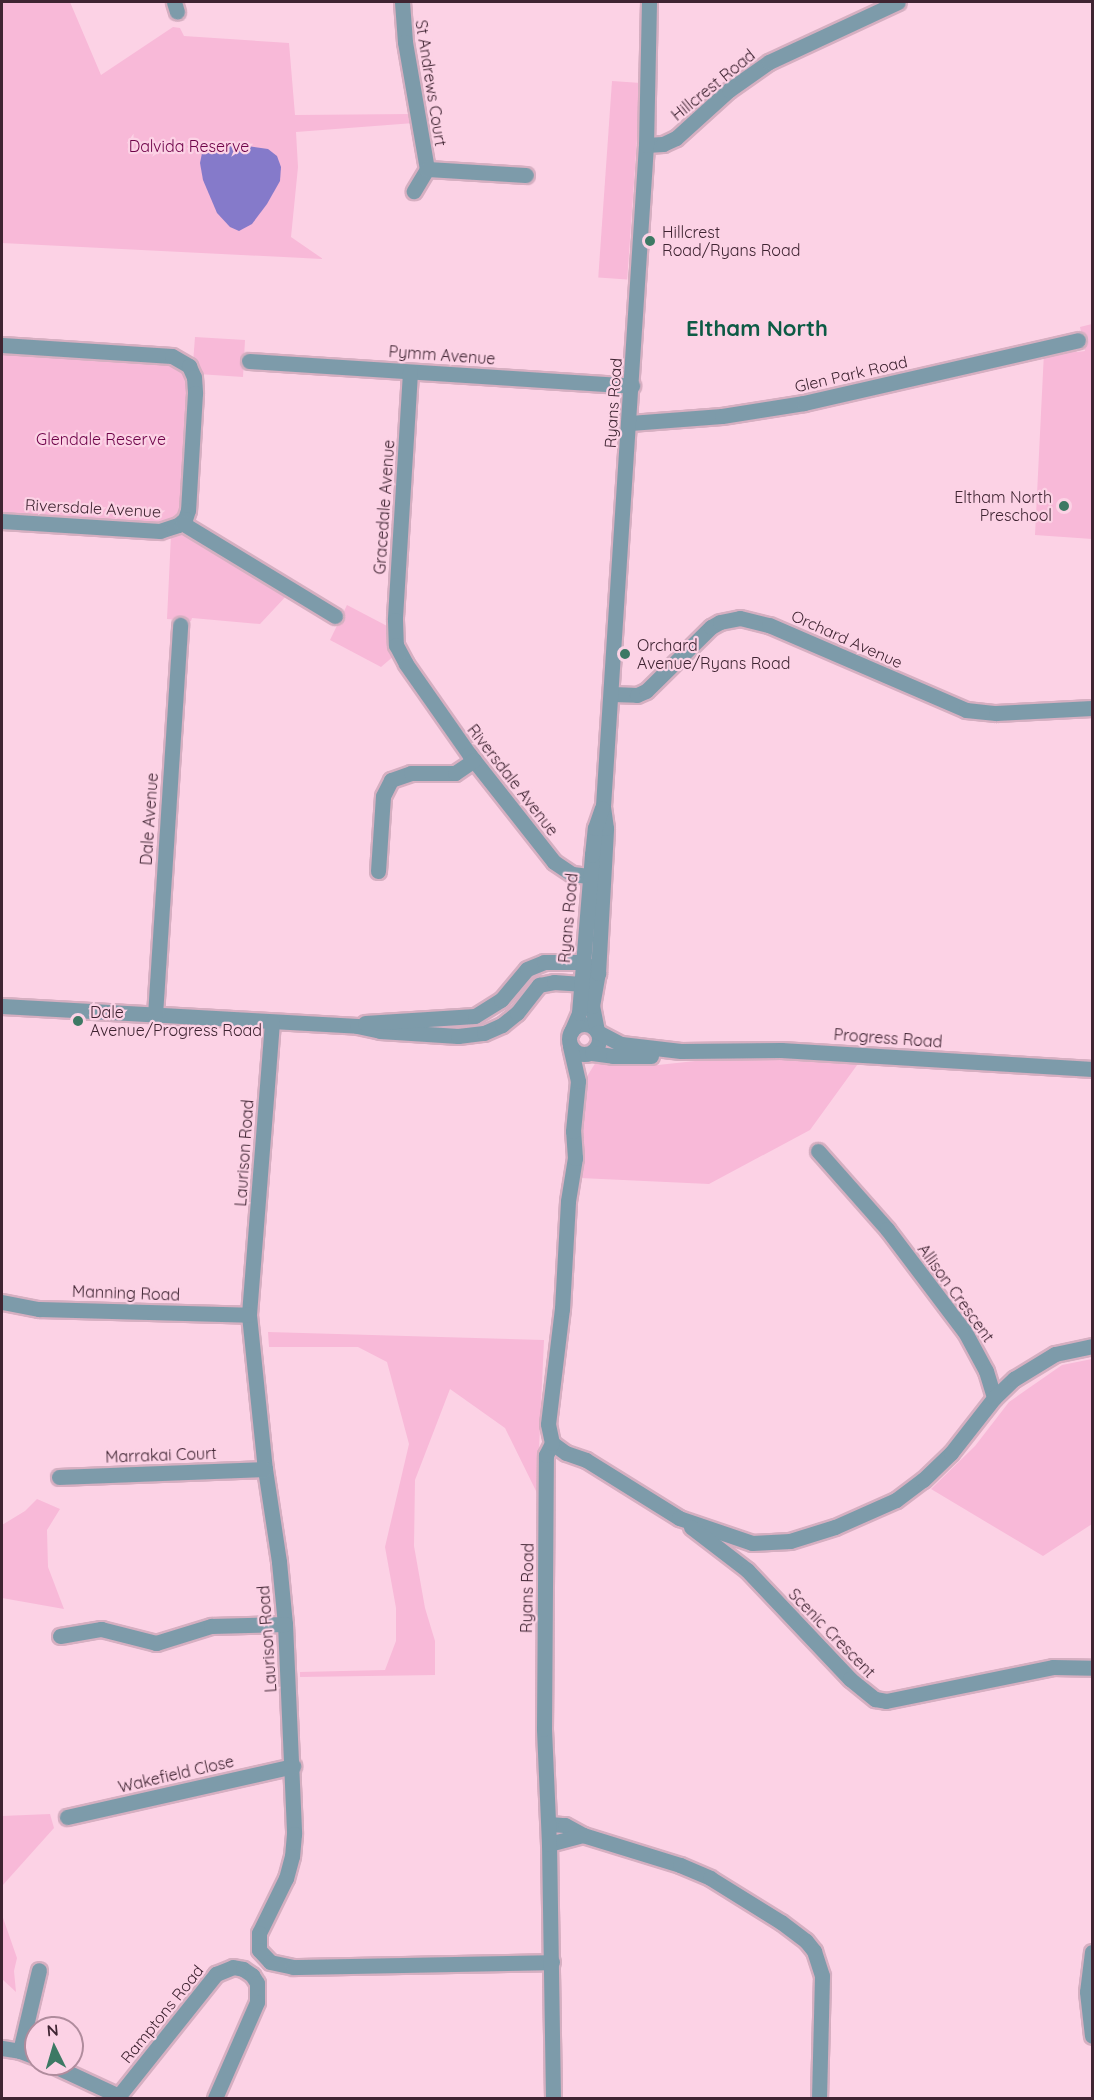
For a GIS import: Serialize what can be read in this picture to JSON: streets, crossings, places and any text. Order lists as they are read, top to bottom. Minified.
{"streets":{"street":["St Andrews Court","Hillcrest Road","Pymm Avenue","Glen Park Road","Ryans Road","Gracedale Avenue","Riversdale Avenue","Orchard Avenue","Dale Avenue","Progress Road","Laurison Road","Manning Road","Allison Crescent","Marrakai Court","Scenic Crescent","Wakefield Close","Ramptons Road"]},"crossings":[["Hillcrest Road","Ryans Road"],["Pymm Avenue","Ryans Road"],["Pymm Avenue","Gracedale Avenue"],["Glen Park Road","Ryans Road"],["Ryans Road","Riversdale Avenue"],["Ryans Road","Orchard Avenue"],["Ryans Road","Progress Road"],["Ryans Road","Laurison Road"],["Gracedale Avenue","Riversdale Avenue"],["Laurison Road","Manning Road"],["Laurison Road","Marrakai Court"],["Laurison Road","Wakefield Close"]],"districts":["Eltham North"],"parks":["Dalvida Reserve","Glendale Reserve"],"places":["Hillcrest Road/Ryans Road","Eltham North Preschool","Orchard Avenue/Ryans Road","Dale Avenue/Progress Road"],"north":"top"}
